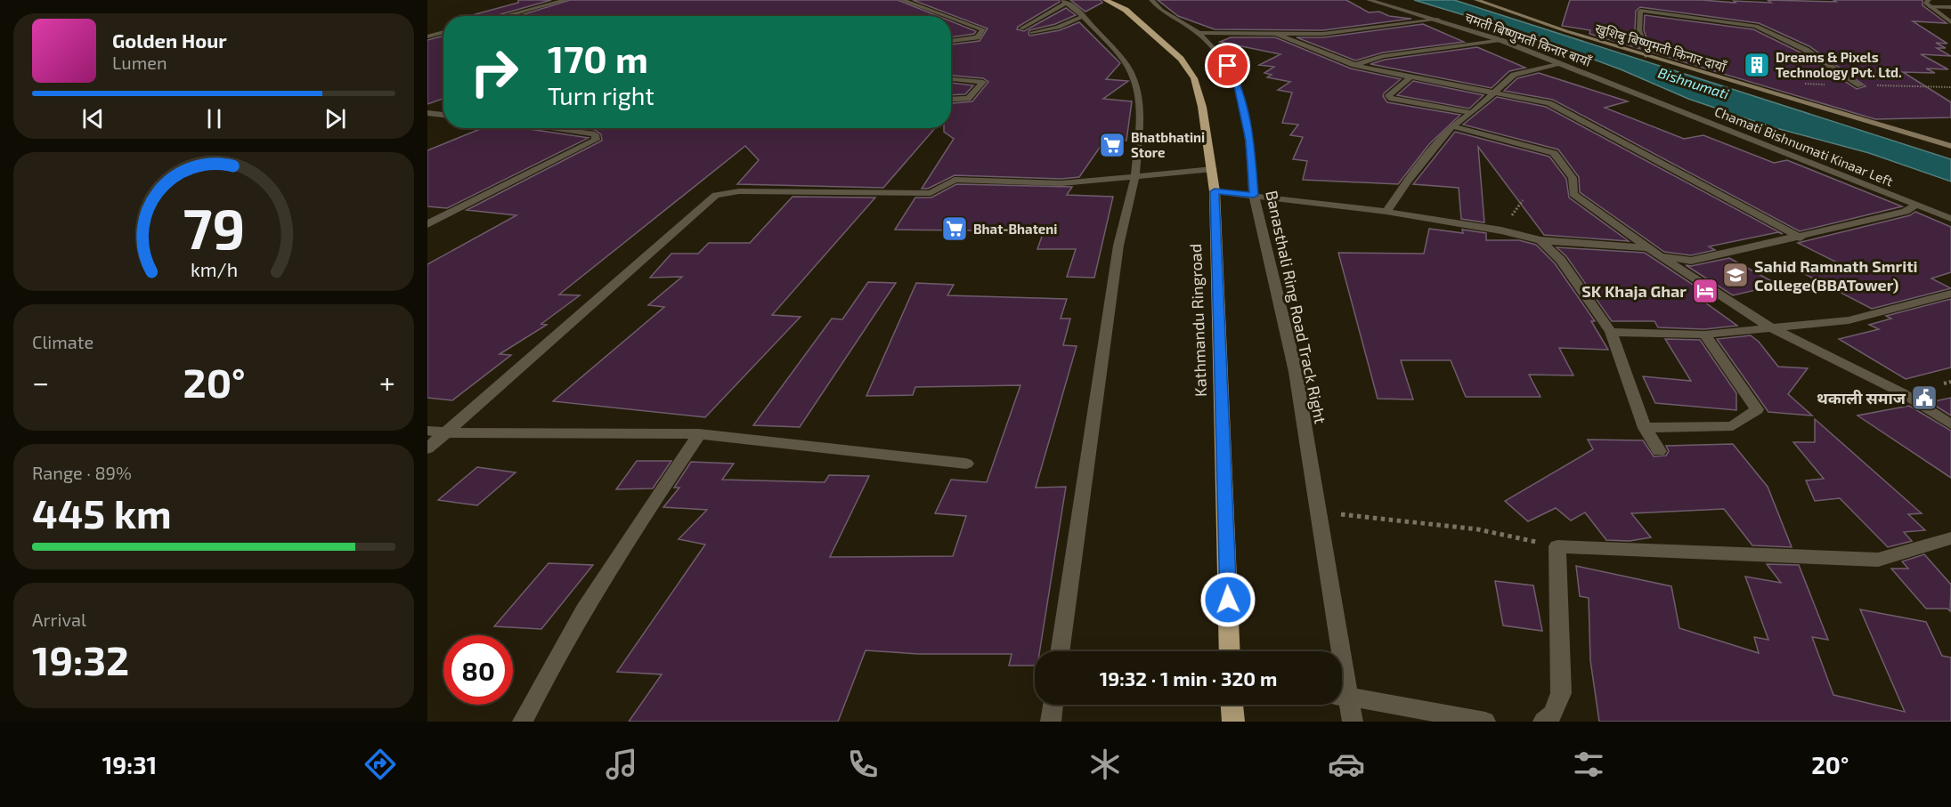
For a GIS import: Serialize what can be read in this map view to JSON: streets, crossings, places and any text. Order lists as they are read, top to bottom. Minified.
{"streets":{"highway":["Kathmandu Ringroad"],"main road":["खुशिबु बिष्णुमती किनार दायाँ"],"street":["चमती बिष्णुमती किनार बायाँ","Chamati Bishnumati Kinaar Left","Banasthali Ring Road Track Right"]},"crossings":[["चमती बिष्णुमती किनार बायाँ","Chamati Bishnumati Kinaar Left"]],"water":["Bishnumati"],"places":{"building":["Dreams & Pixels Technology Pvt. Ltd."],"supermarket":["Bhatbhatini Store","Bhat-Bhateni"],"school or university":["Sahid Ramnath Smriti College(BBATower)"],"hotel":["SK Khaja Ghar"],"public building":["थकाली समाज"]},"page":{"turn":["170 m","Turn right"],"song":["Golden Hour","Lumen"],"tile":["Climate",["Range · 89%","445 km"],["Arrival","19:32"]],"heat":["−","20°","+"],"limit":"80","trip":"19:32 · 1 min · 320 m","tabs":["19:31","20°"],"gauge":["79","km/h"]}}
